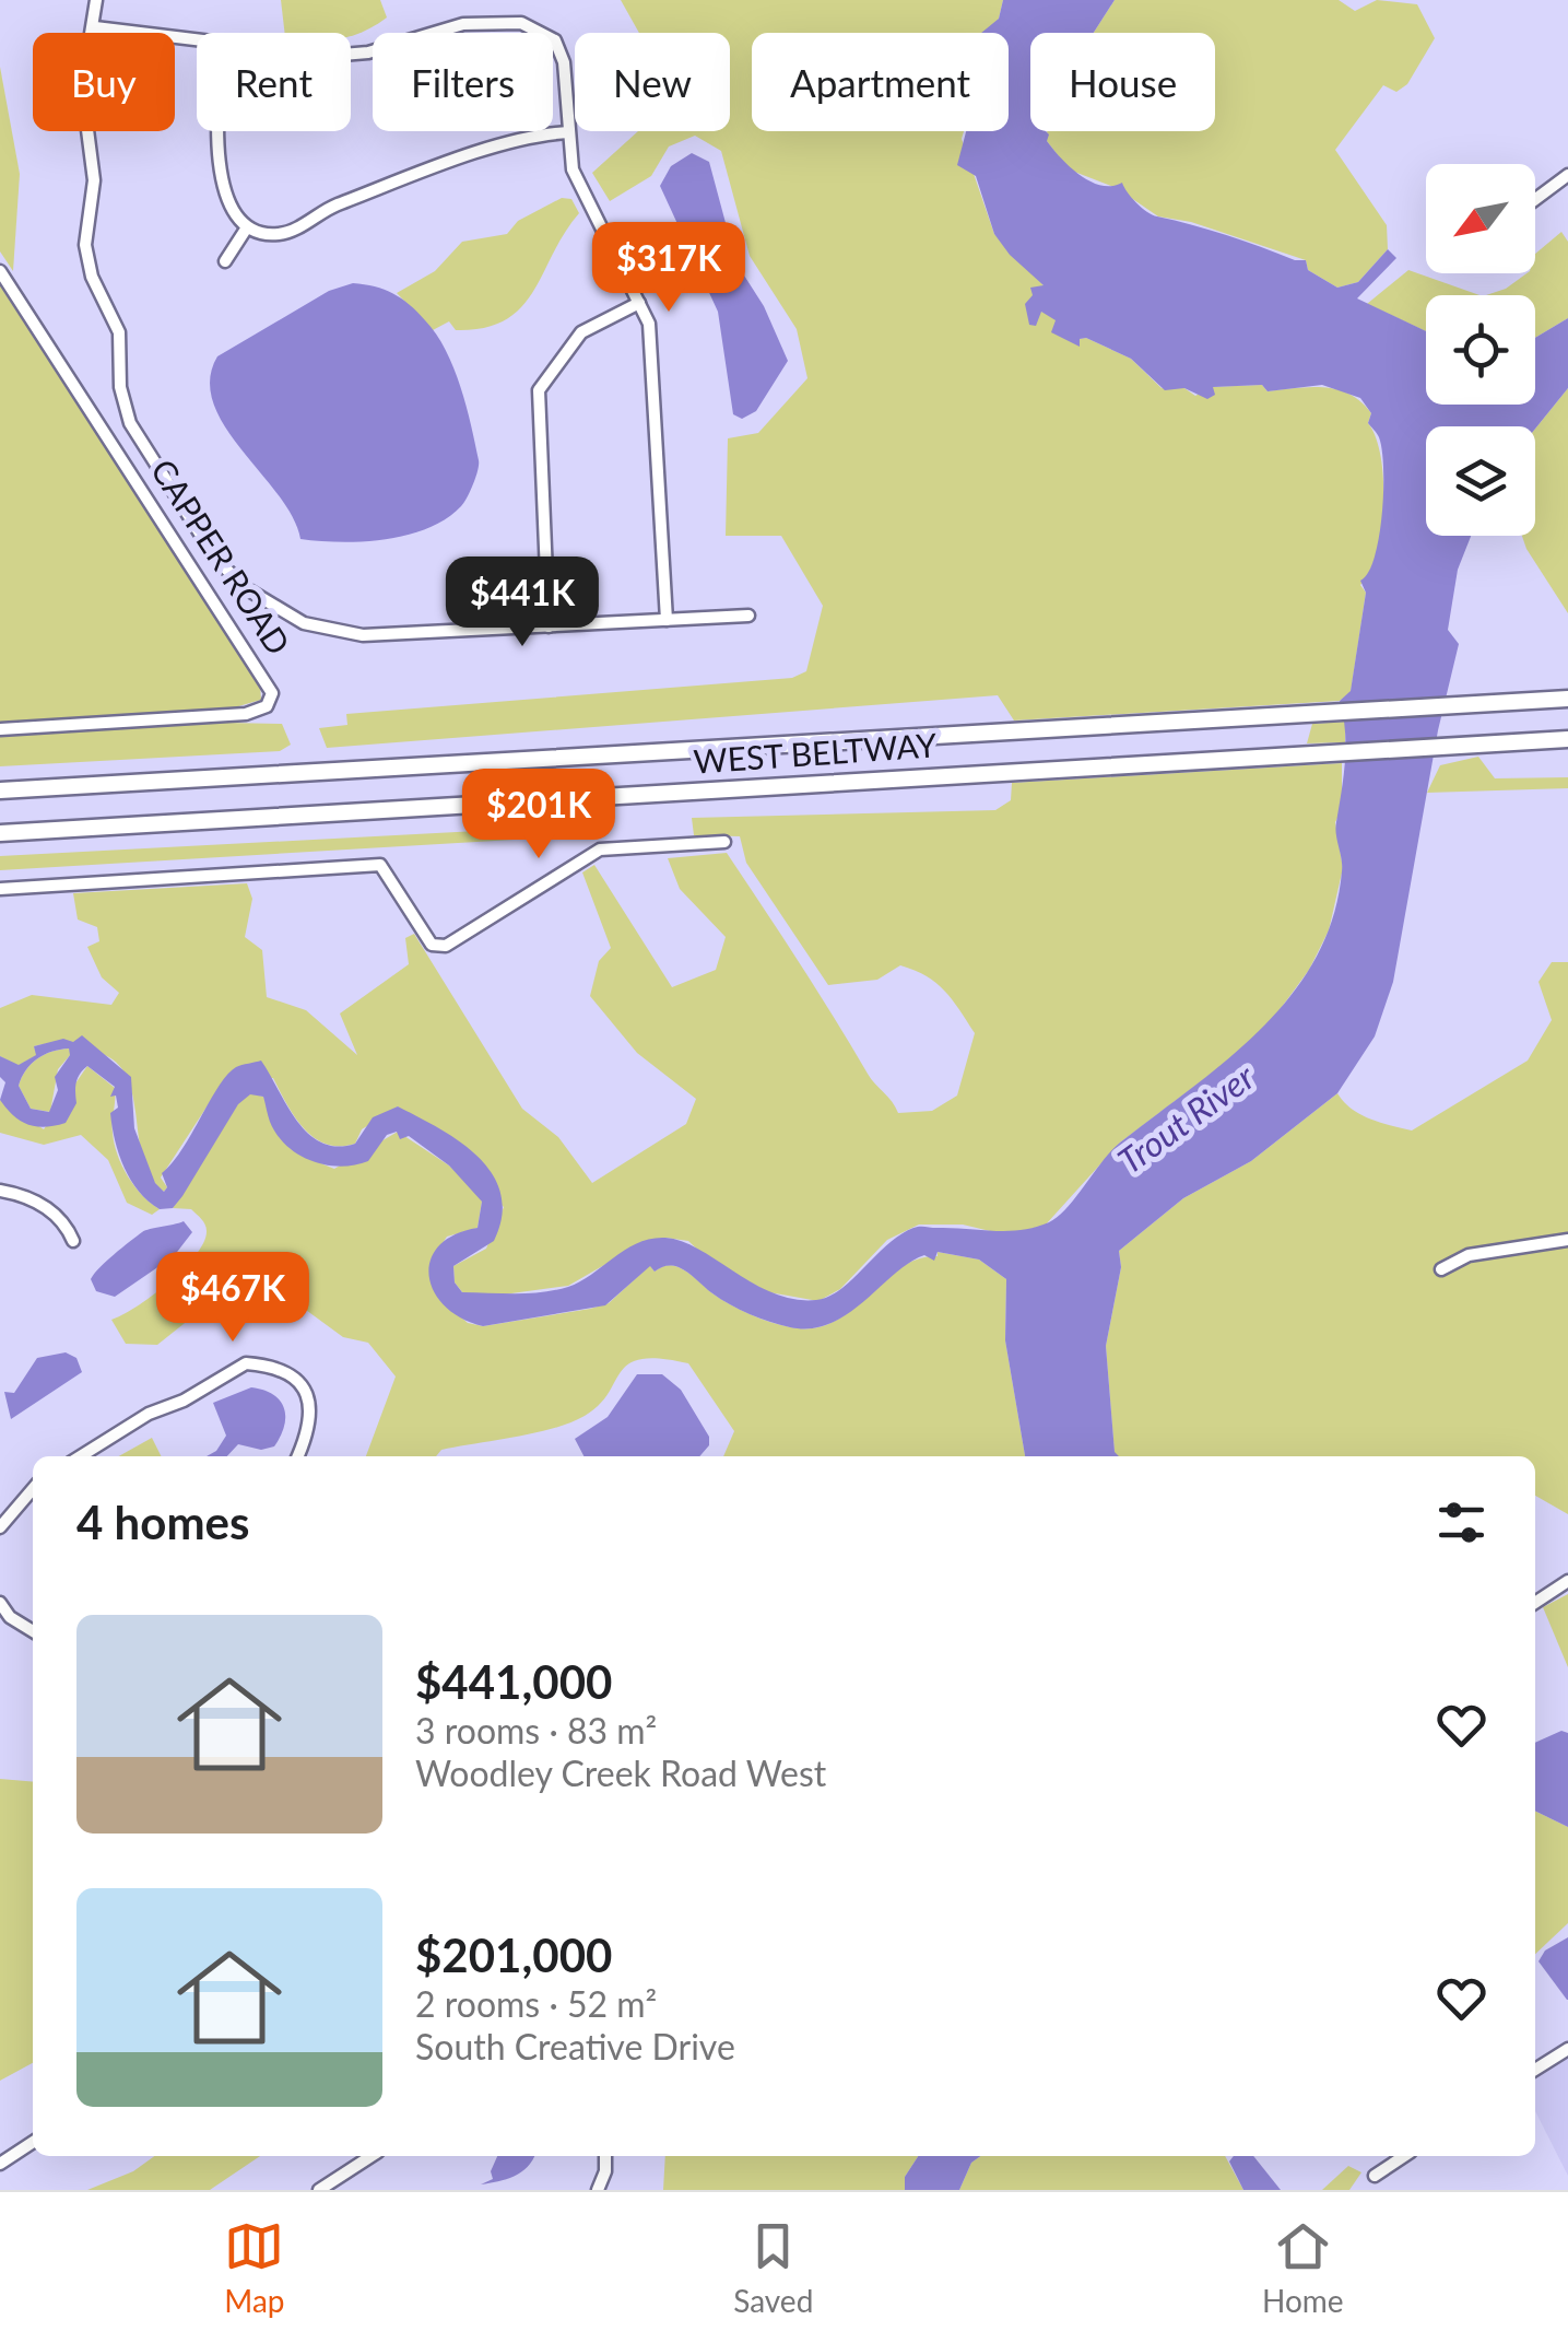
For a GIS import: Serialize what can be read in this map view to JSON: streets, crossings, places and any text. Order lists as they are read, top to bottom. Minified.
{"streets":{"highway":["WEST BELTWAY"],"street":["CAPPER ROAD"]},"water":["Trout River"],"north":"bottom left","page":{"chip":["Buy","Rent","Filters","New","Apartment","House"],"price":["$317K","$441K","$201K","$467K"],"heading":"4 homes","list":[{"name":"$441,000","note":"3 rooms · 83 m² · Woodley Creek Road West"},{"name":"$201,000","note":"2 rooms · 52 m² · South Creative Drive"}],"tabs":["Map","Saved","Home"]}}
